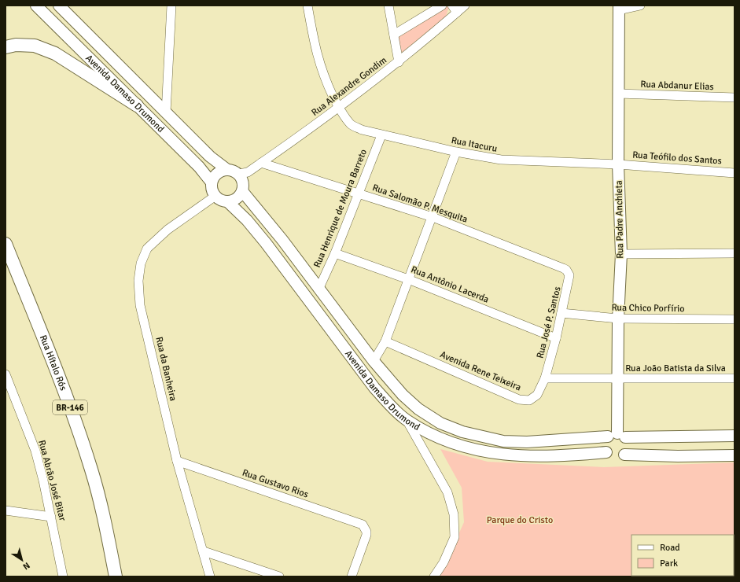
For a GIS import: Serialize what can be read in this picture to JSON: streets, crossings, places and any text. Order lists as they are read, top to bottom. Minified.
{"streets":{"highway":["Rua Hítalo Rós","BR-146"],"main road":["Avenida Damaso Drumond","Rua Padre Anchieta"],"street":["Rua Abdanur Elias","Rua Alexandre Gondim","Rua Itacuru","Rua Teófilo dos Santos","Rua Salomão P. Mesquita","Rua Henrique de Moura Barreto","Rua Antônio Lacerda","Rua Chico Porfírio","Rua José P. Santos","Rua João Batista da Silva","Rua da Banheira","Avenida Rene Teixeira","Rua Abrão José Bitar","Rua Gustavo Rios"]},"crossings":[["Rua Abdanur Elias","Rua Padre Anchieta"],["Rua Alexandre Gondim","Avenida Damaso Drumond"],["Rua Alexandre Gondim","Rua Itacuru"],["Rua Alexandre Gondim","Rua Salomão P. Mesquita"],["Rua Alexandre Gondim","Rua da Banheira"],["Avenida Damaso Drumond","Rua Henrique de Moura Barreto"],["Avenida Damaso Drumond","Rua Padre Anchieta"],["Avenida Damaso Drumond","Rua da Banheira"],["Rua Itacuru","Rua Teófilo dos Santos"],["Rua Itacuru","Rua Henrique de Moura Barreto"],["Rua Itacuru","Rua Padre Anchieta"],["Rua Teófilo dos Santos","Rua Padre Anchieta"],["Rua Salomão P. Mesquita","Rua Henrique de Moura Barreto"],["Rua Salomão P. Mesquita","Rua José P. Santos"],["Rua Henrique de Moura Barreto","Rua Antônio Lacerda"],["Rua Padre Anchieta","Rua Chico Porfírio"],["Rua Padre Anchieta","Rua João Batista da Silva"],["Rua Antônio Lacerda","Rua José P. Santos"],["Rua Chico Porfírio","Rua José P. Santos"],["Rua José P. Santos","Avenida Rene Teixeira"],["Rua da Banheira","Rua Gustavo Rios"]],"parks":["Parque do Cristo"],"legend":["Road","Park"],"north":"bottom right"}
